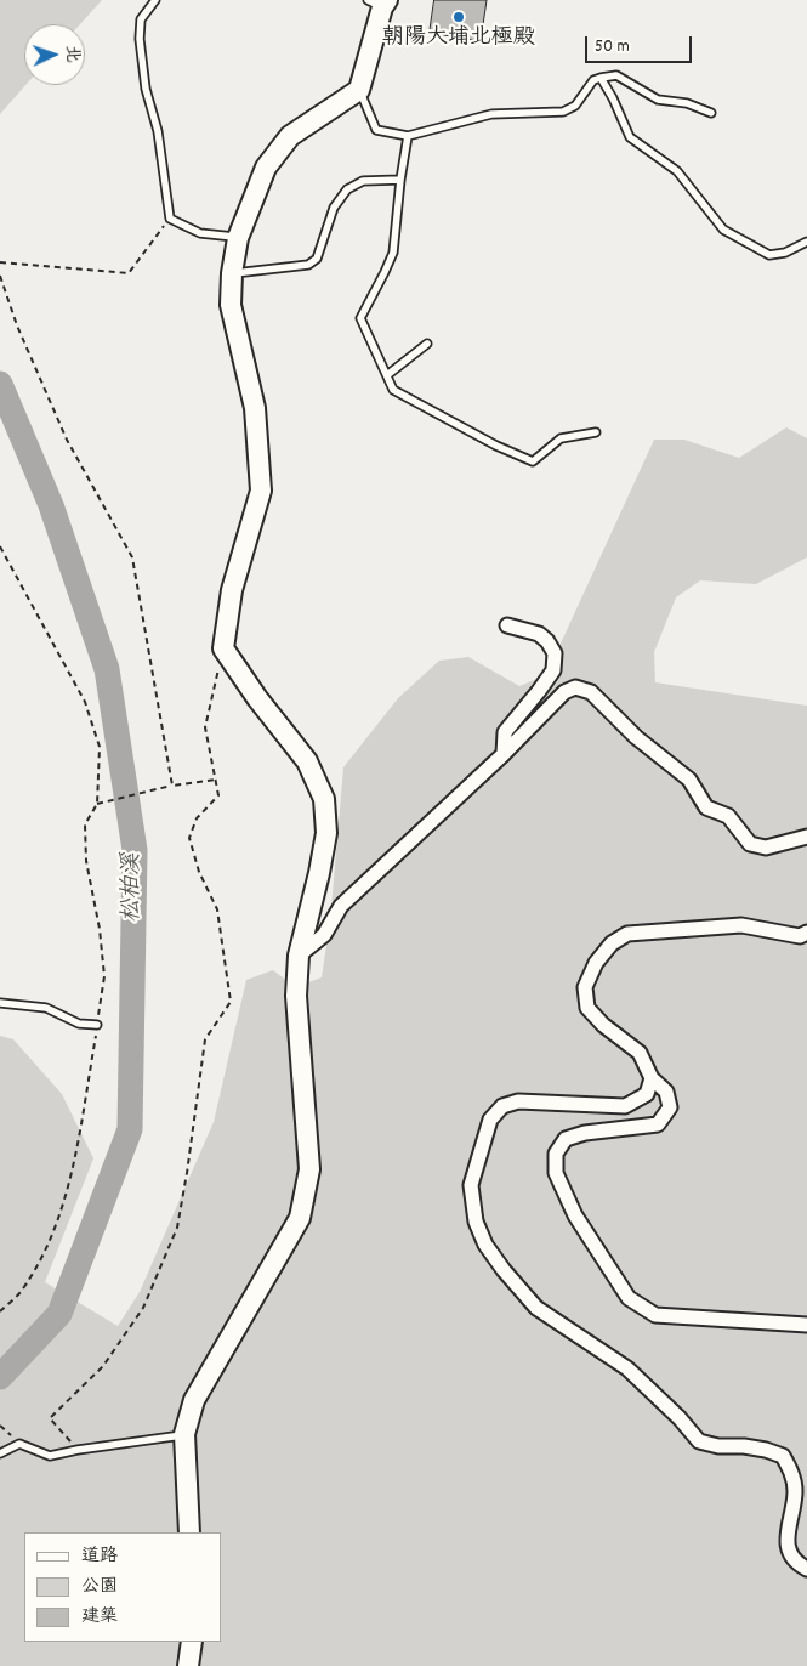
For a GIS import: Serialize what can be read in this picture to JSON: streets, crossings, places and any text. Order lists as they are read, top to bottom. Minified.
{"water":["松柏溪"],"places":["朝陽大埔北極殿"],"legend":["道路","公園","建築"],"scale_bar":"50 m","north":"right"}
